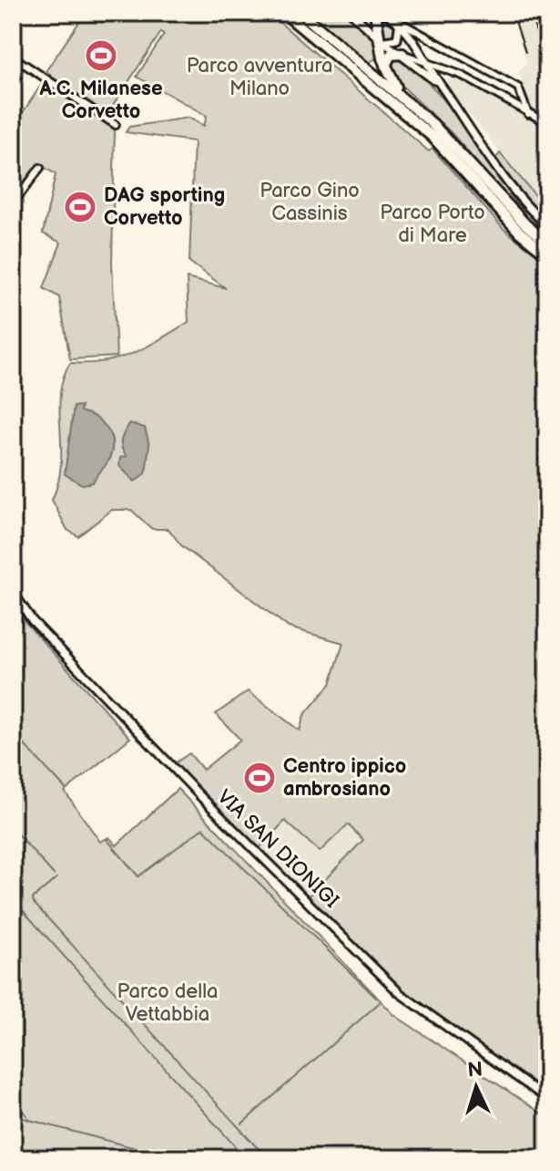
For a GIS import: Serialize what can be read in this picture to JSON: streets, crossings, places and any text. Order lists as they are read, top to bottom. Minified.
{"streets":{"street":["VIA SAN DIONIGI"]},"parks":["Parco avventura Milano","Parco Gino Cassinis","Parco Porto di Mare","Parco della Vettabbia"],"places":{"sports":["A.C. Milanese Corvetto","DAG sporting Corvetto","Centro ippico ambrosiano"]},"north":"top"}
